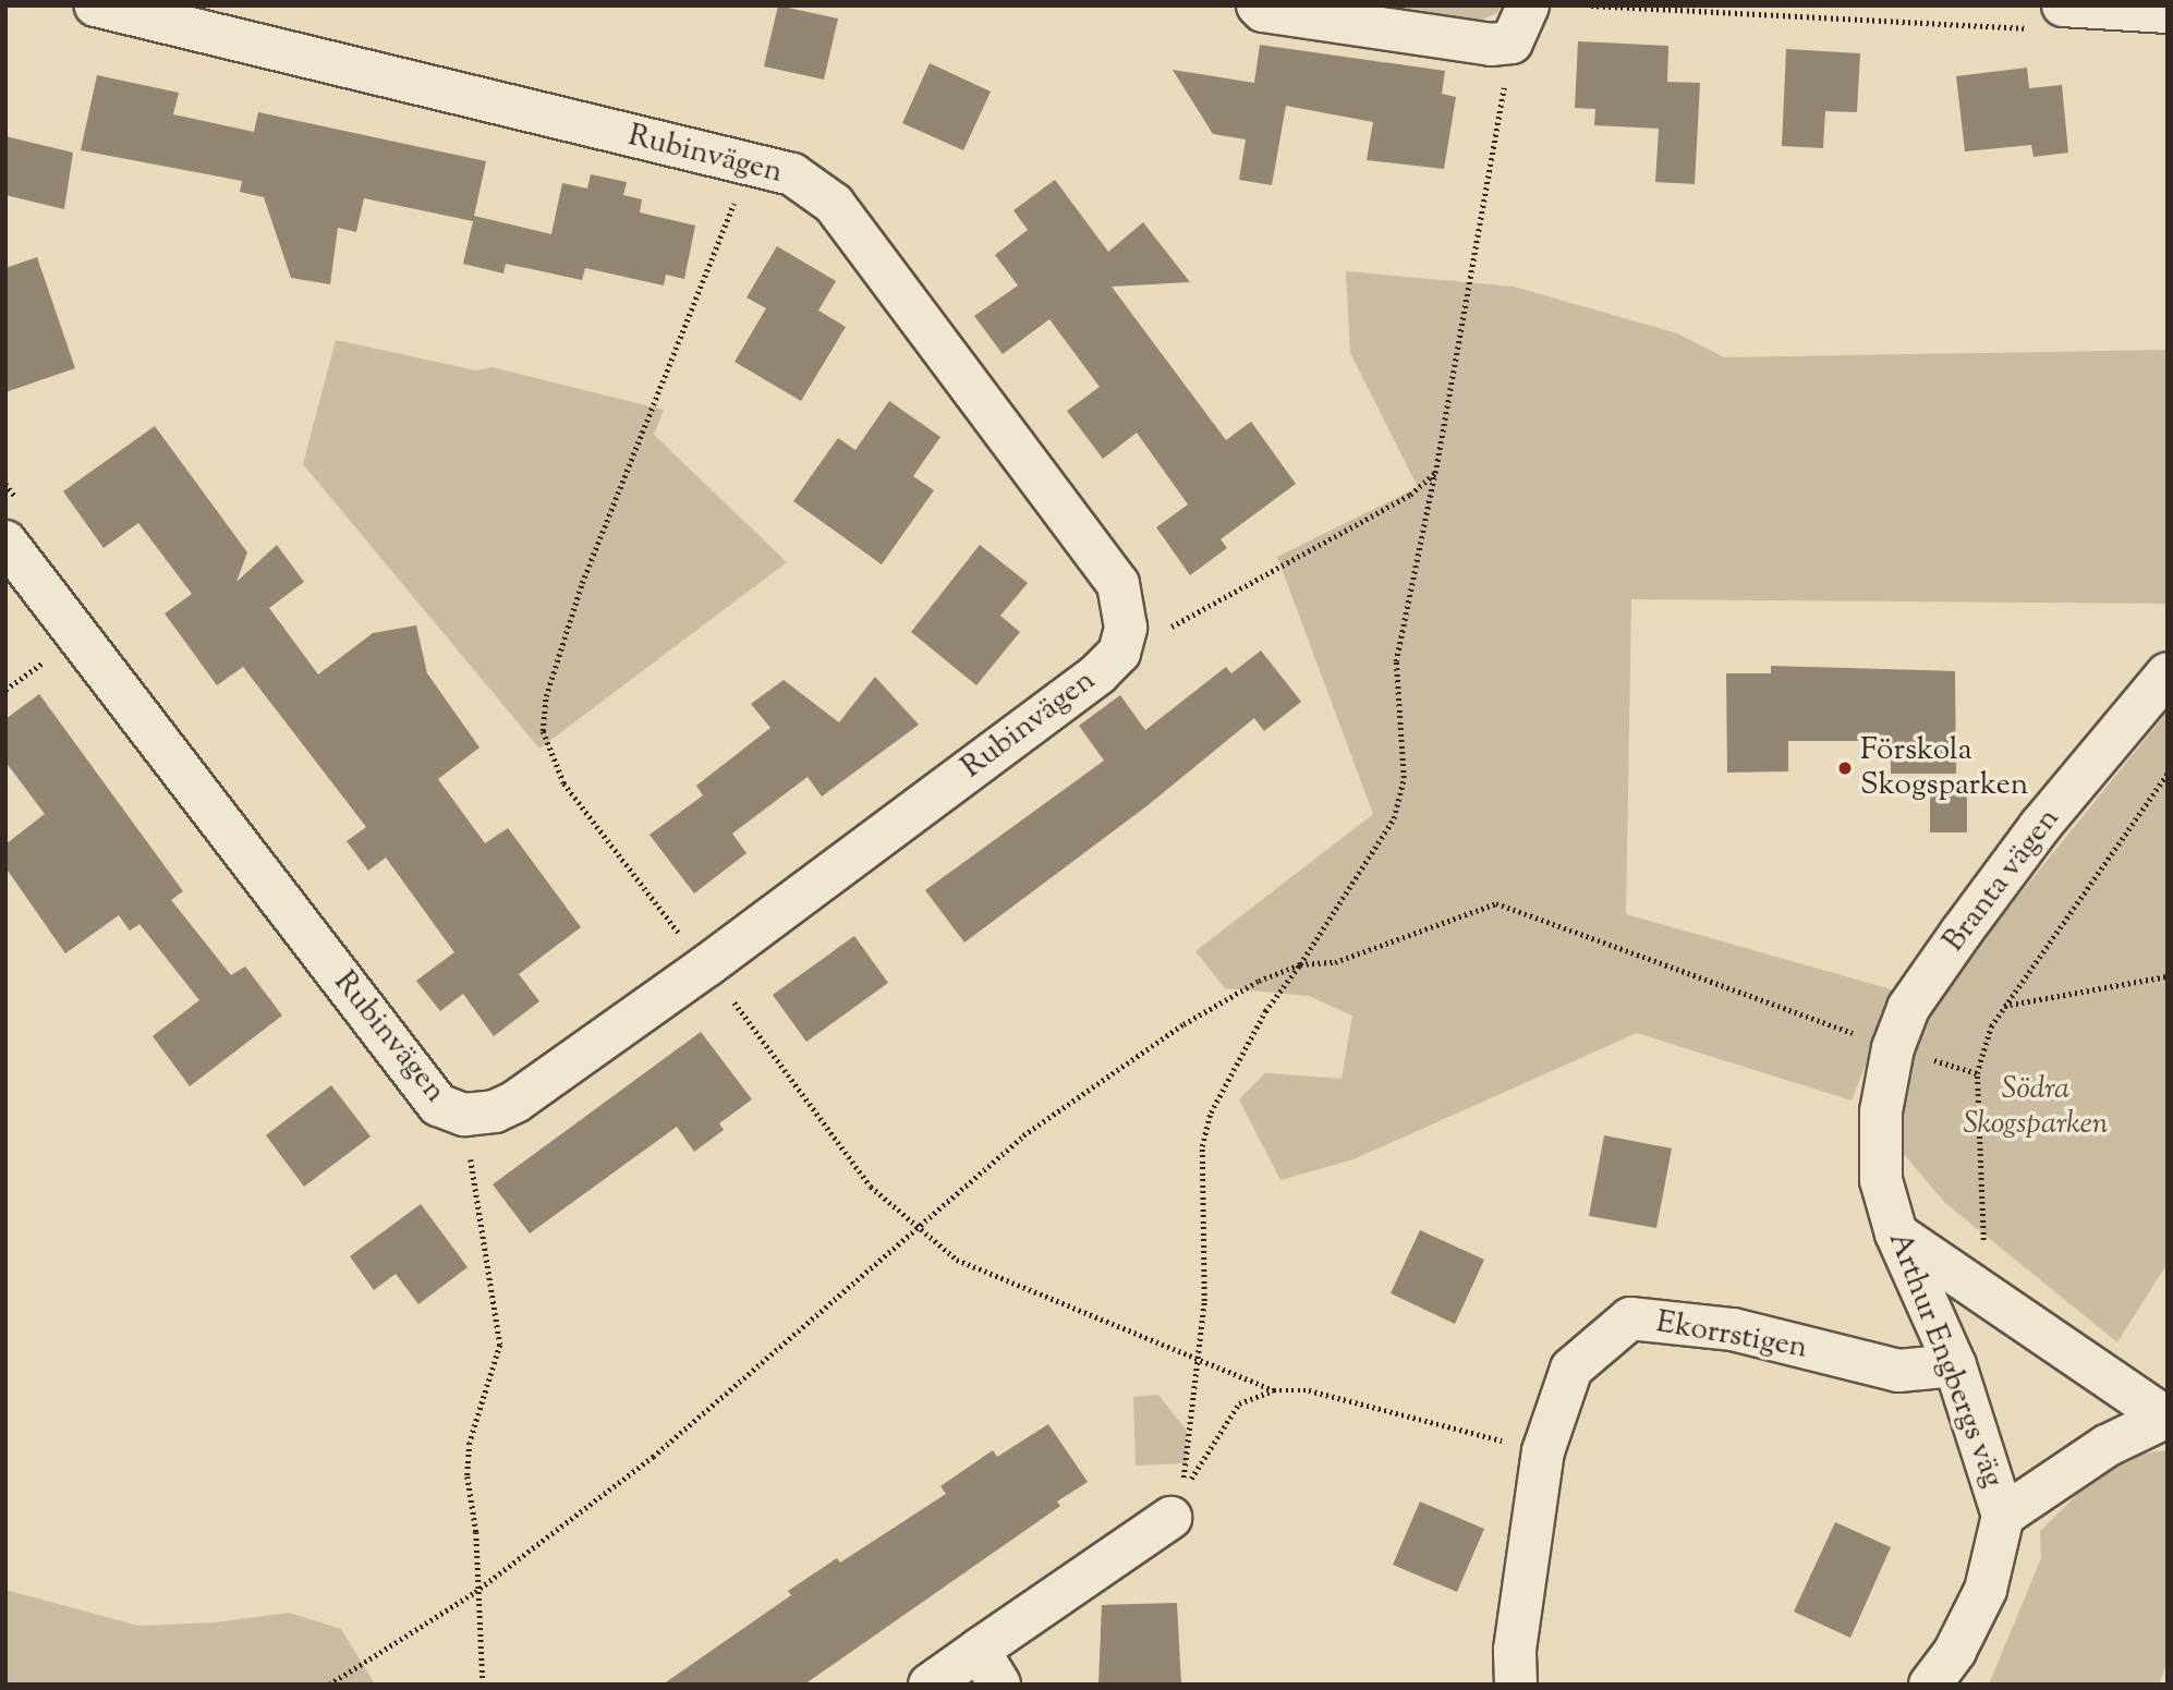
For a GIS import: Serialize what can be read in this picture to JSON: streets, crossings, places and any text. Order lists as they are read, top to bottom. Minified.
{"streets":{"street":["Rubinvägen","Branta vägen","Ekorrstigen","Arthur Engbergs väg"]},"crossings":[["Branta vägen","Arthur Engbergs väg"],["Ekorrstigen","Arthur Engbergs väg"]],"parks":["Södra Skogsparken"],"places":["Förskola Skogsparken"]}
